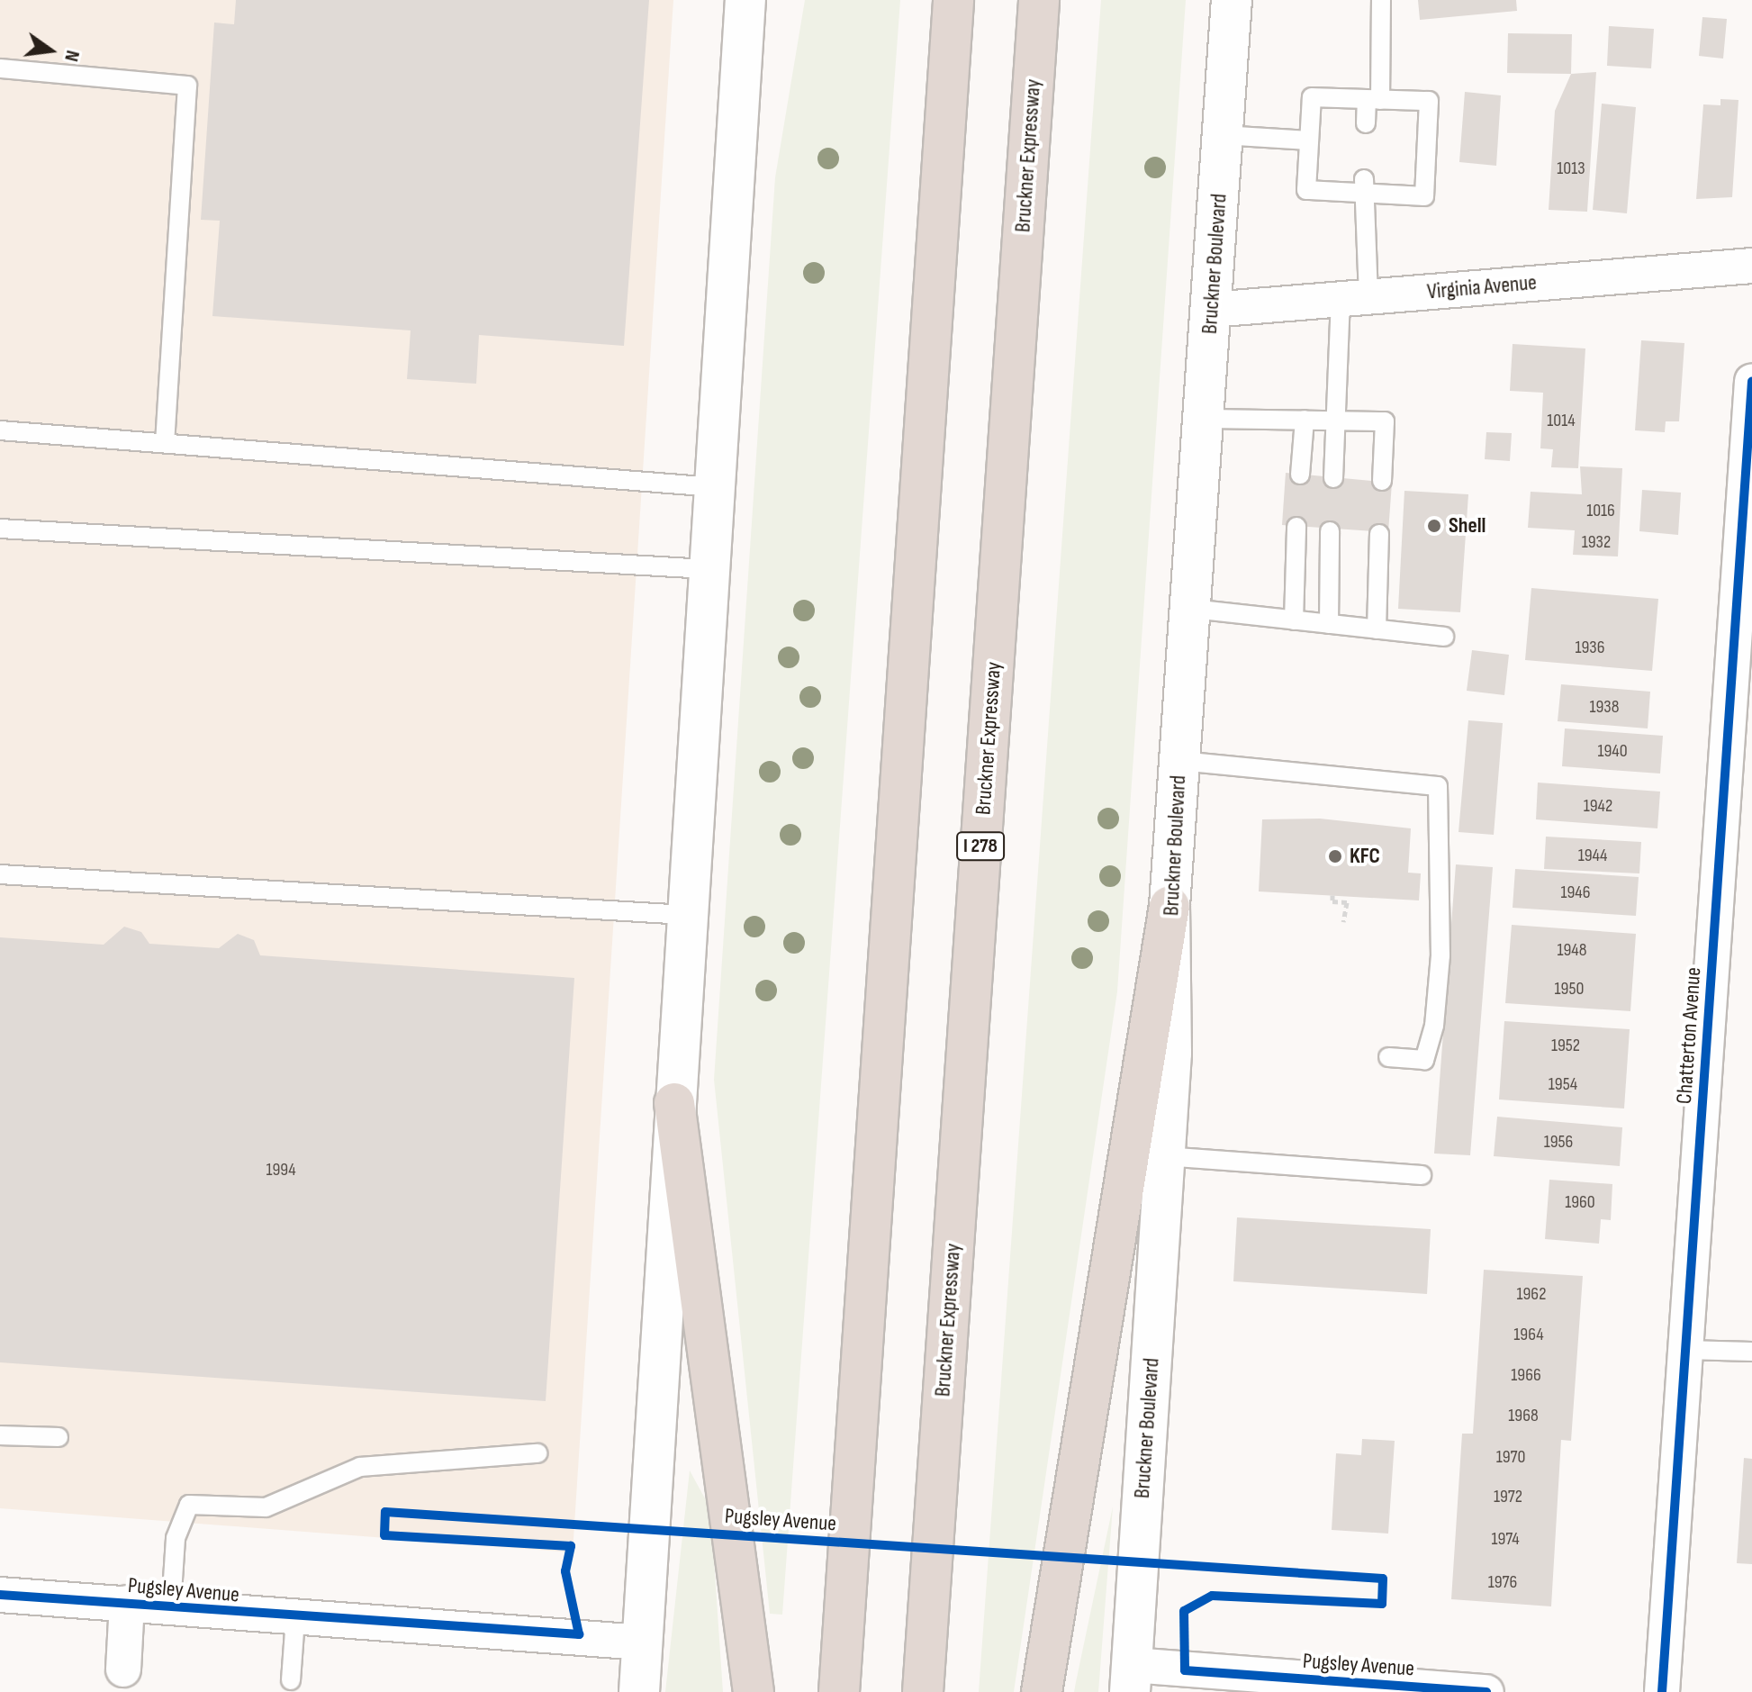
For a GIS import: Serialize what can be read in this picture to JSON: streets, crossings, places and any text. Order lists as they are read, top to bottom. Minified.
{"streets":{"highway":["Bruckner Expressway","I 278"],"main road":["Bruckner Boulevard"],"street":["Virginia Avenue","Chatterton Avenue","Pugsley Avenue"]},"crossings":[["Bruckner Boulevard","Virginia Avenue"],["Bruckner Boulevard","Pugsley Avenue"]],"places":["Shell","KFC"],"house_numbers":["1013","1014","1016","1932","1936","1938","1940","1942","1944","1946","1948","1950","1952","1954","1956","1994","1960","1962","1964","1966","1968","1970","1972","1974","1976"],"north":"right"}
